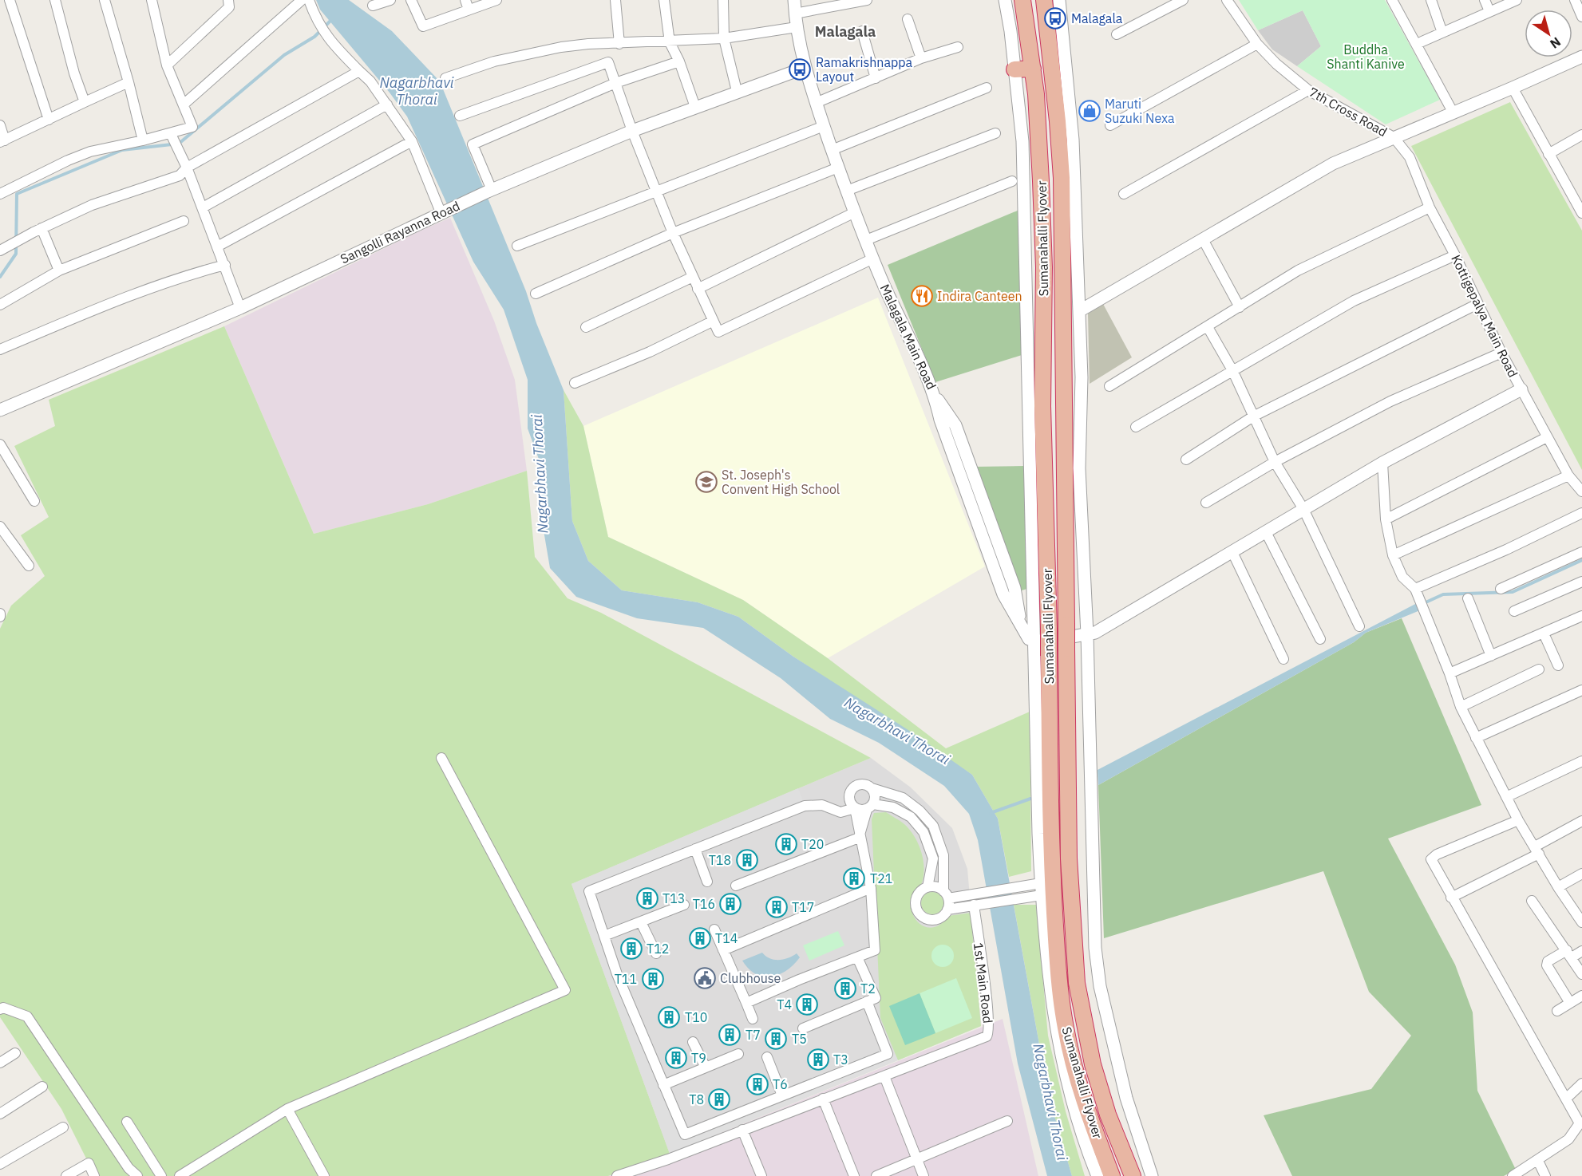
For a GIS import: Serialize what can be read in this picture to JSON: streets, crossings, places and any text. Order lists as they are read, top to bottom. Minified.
{"streets":{"highway":["Sumanahalli Flyover"],"street":["7th Cross Road","Sangolli Rayanna Road","Kottigepalya Main Road","Malagala Main Road","1st Main Road"]},"crossings":[["7th Cross Road","Kottigepalya Main Road"],["Sangolli Rayanna Road","Malagala Main Road"]],"districts":["Malagala"],"water":["Nagarbhavi Thorai"],"parks":["Buddha Shanti Kanive"],"places":{"bus stop":["Malagala","Ramakrishnappa Layout"],"shop":["Maruti Suzuki Nexa"],"restaurant":["Indira Canteen"],"school or university":["St. Joseph's Convent High School"],"building":["T20","T18","T21","T13","T16","T17","T14","T12","T11","T2","T4","T10","T7","T5","T9","T3","T6","T8"],"public building":["Clubhouse"]},"north":"bottom right"}
